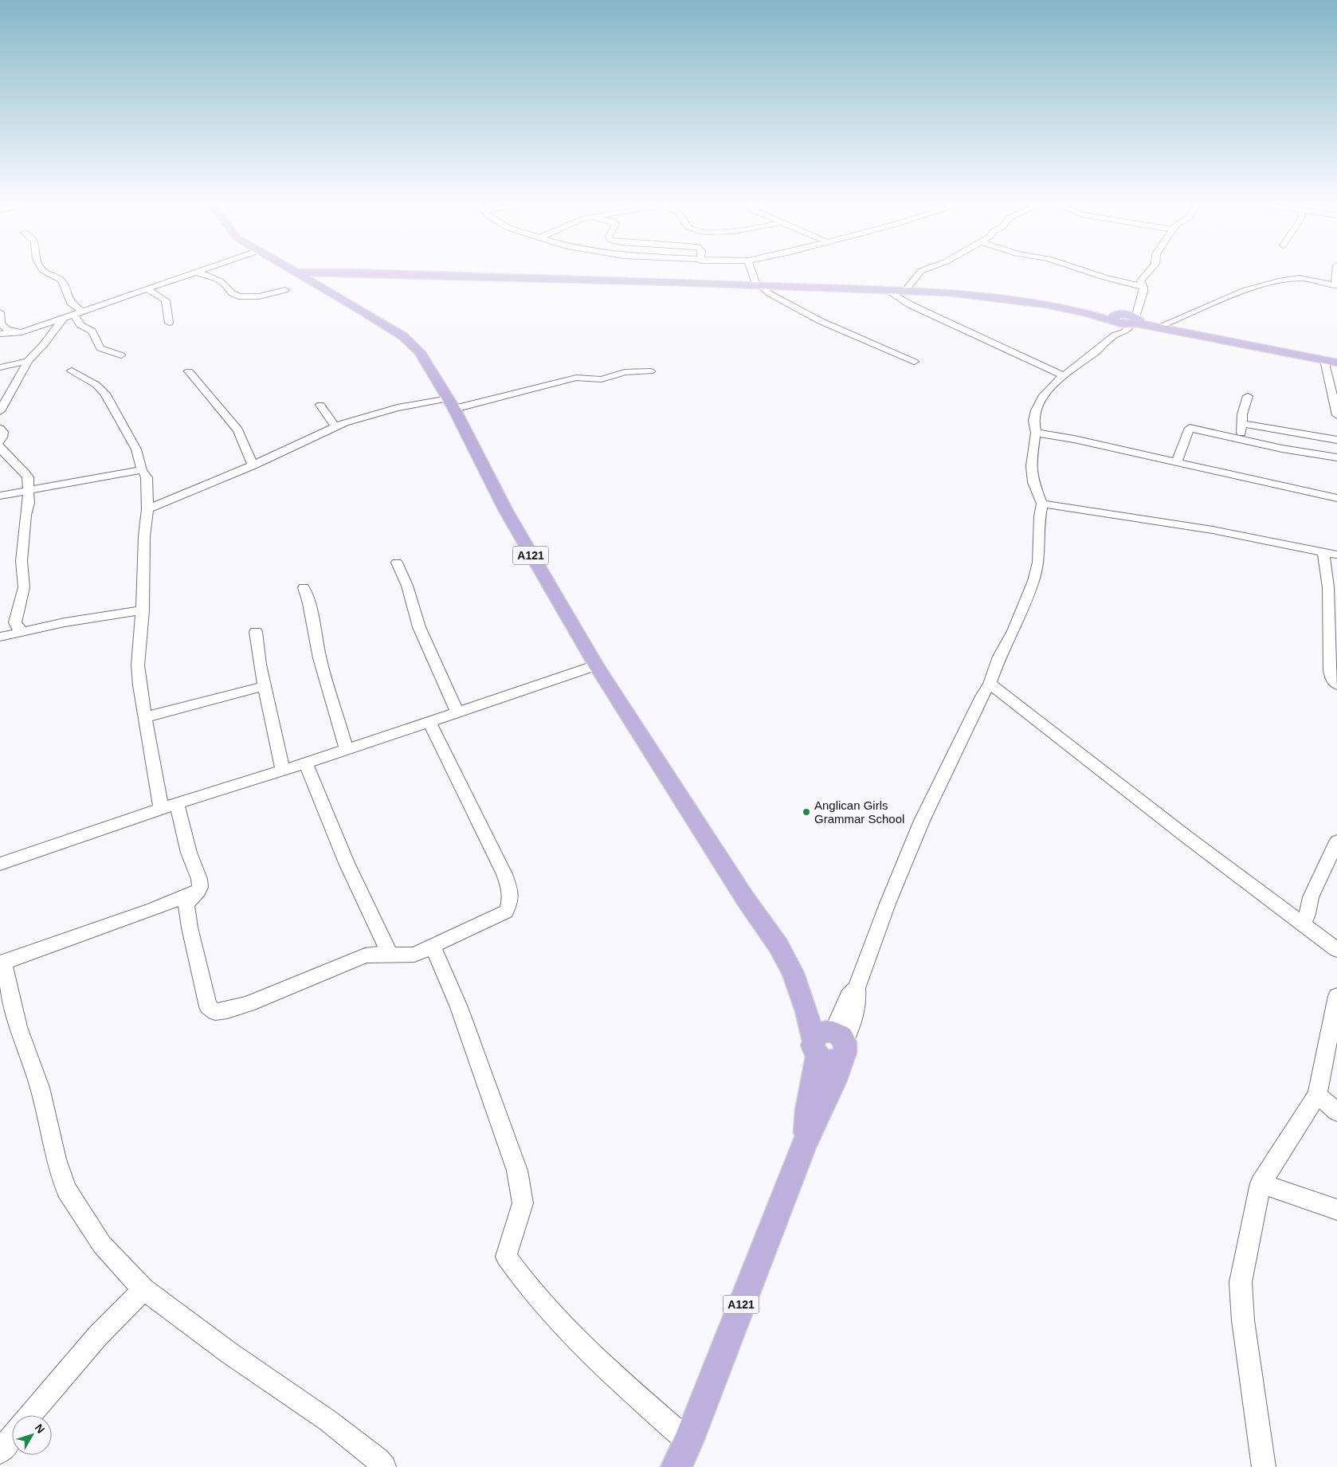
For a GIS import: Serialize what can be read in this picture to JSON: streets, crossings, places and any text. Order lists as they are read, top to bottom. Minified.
{"streets":{"main road":["A121"]},"places":["Anglican Girls Grammar School"],"north":"top right"}
